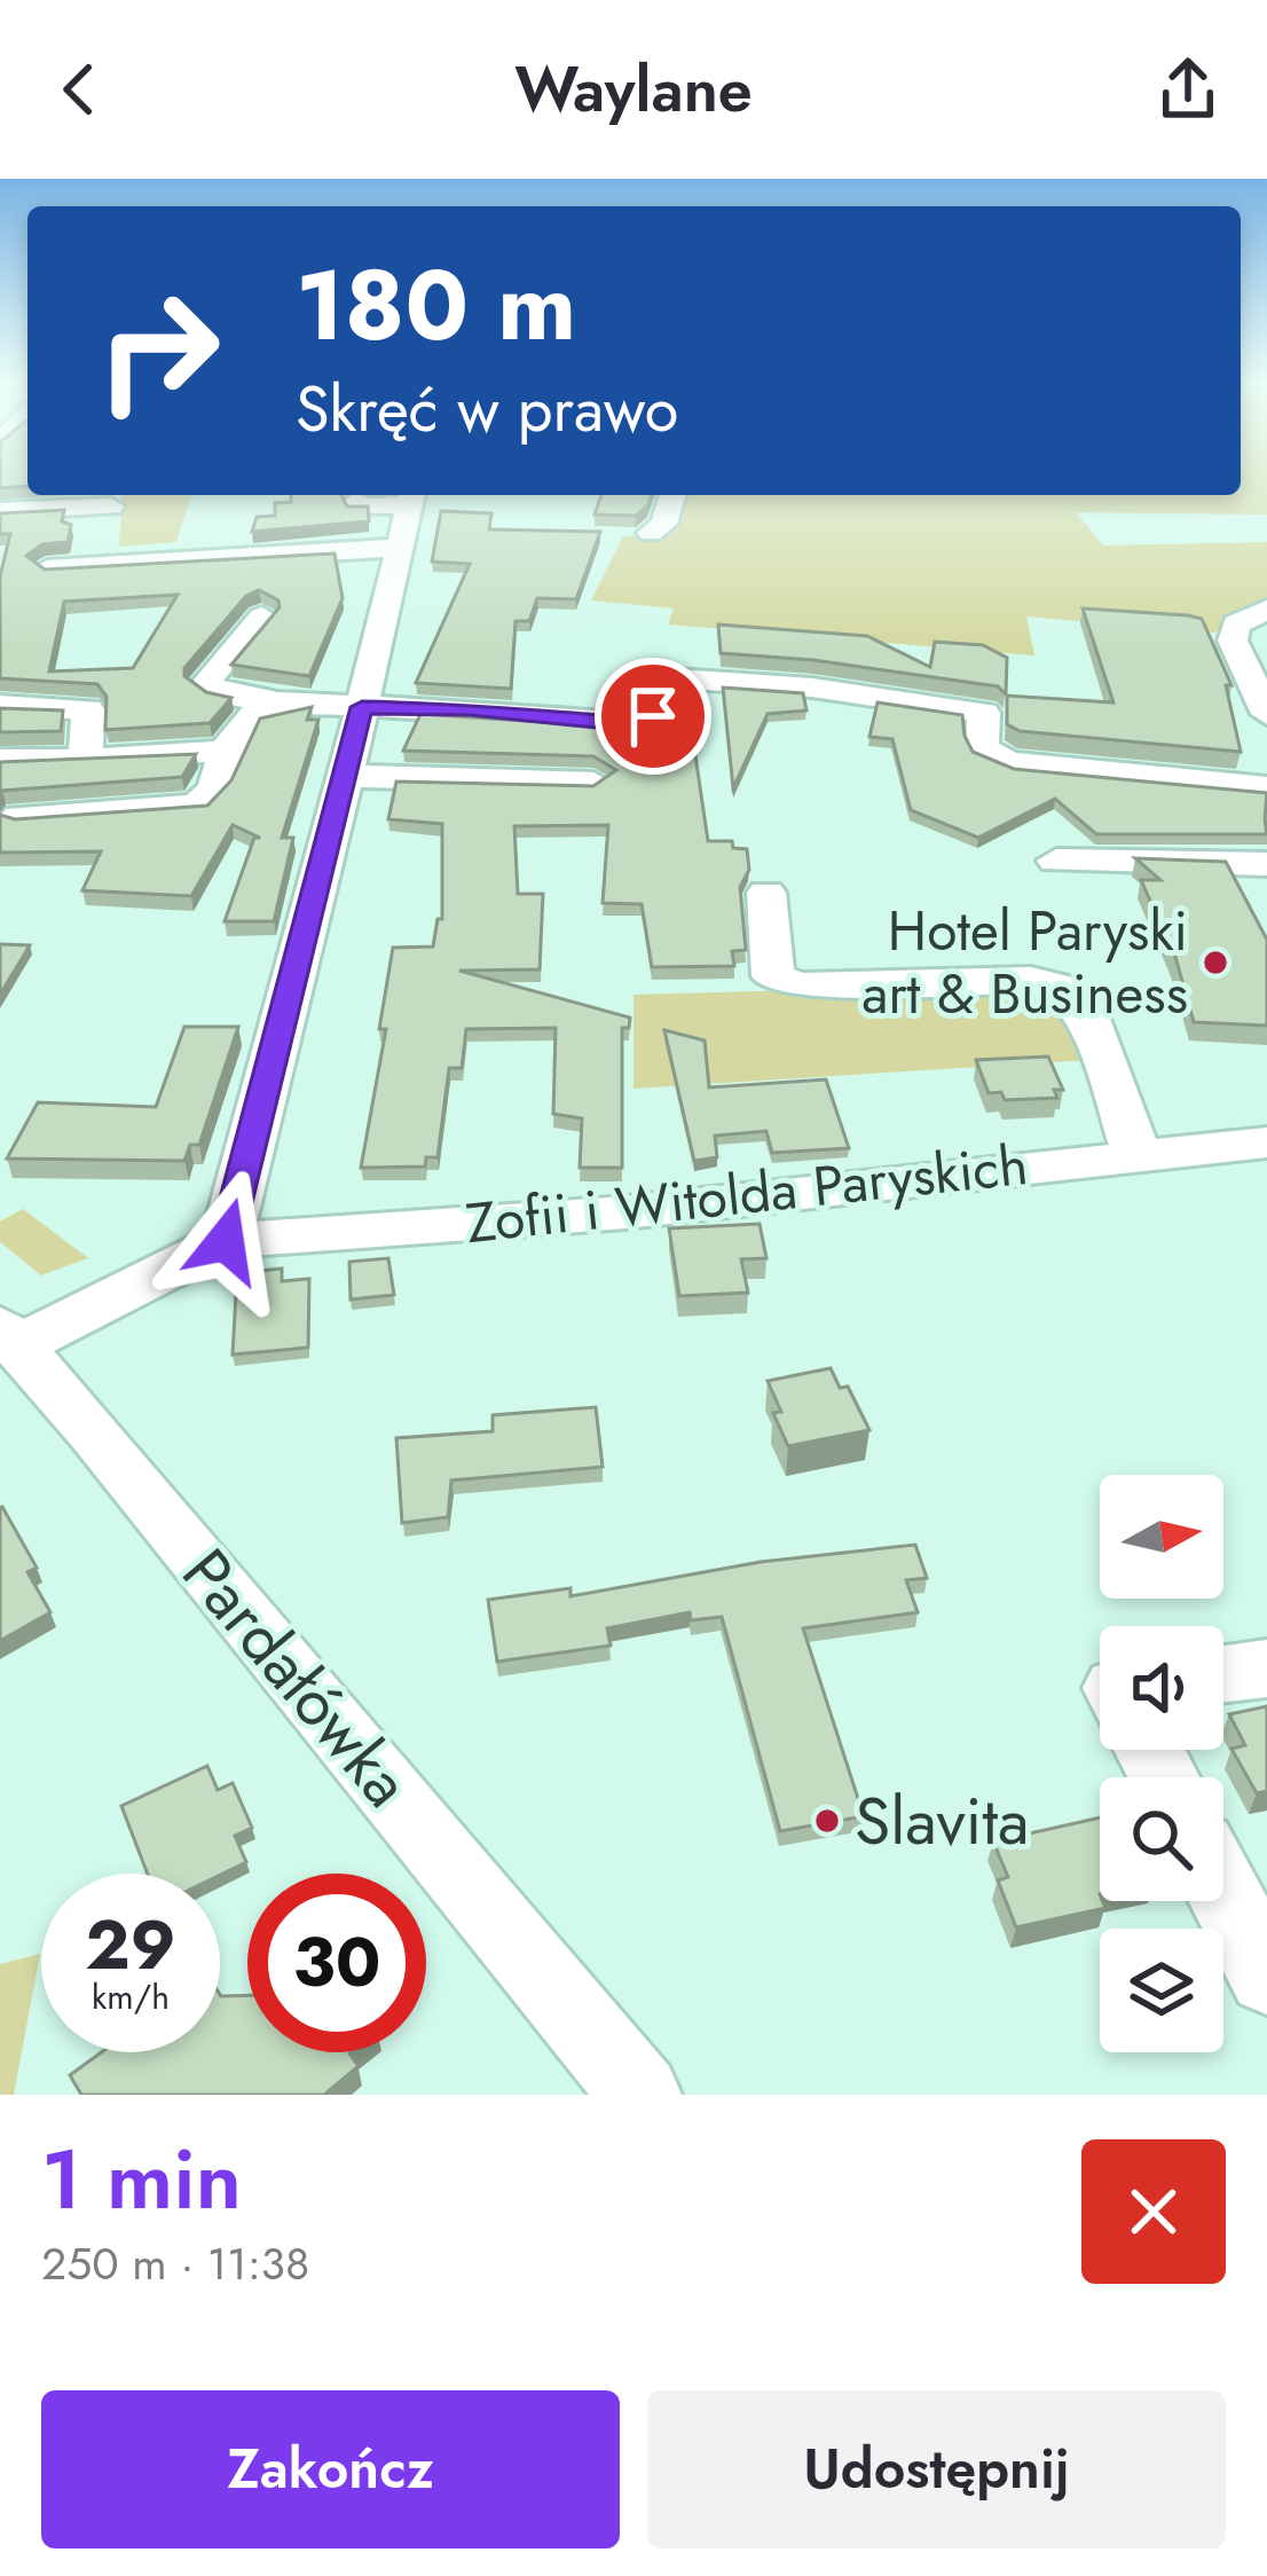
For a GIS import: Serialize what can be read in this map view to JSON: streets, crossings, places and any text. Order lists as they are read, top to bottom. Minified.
{"streets":{"street":["Zofii i Witolda Paryskich","Pardałówka"]},"places":["Hotel Paryski art & Business","Slavita"],"north":"right","page":{"header":"Waylane","turn":["180 m","Skręć w prawo"],"speed":"29 km/h","limit":"30","heading":["1 min","250 m · 11:38"],"buttons":["Zakończ","Udostępnij"]}}
